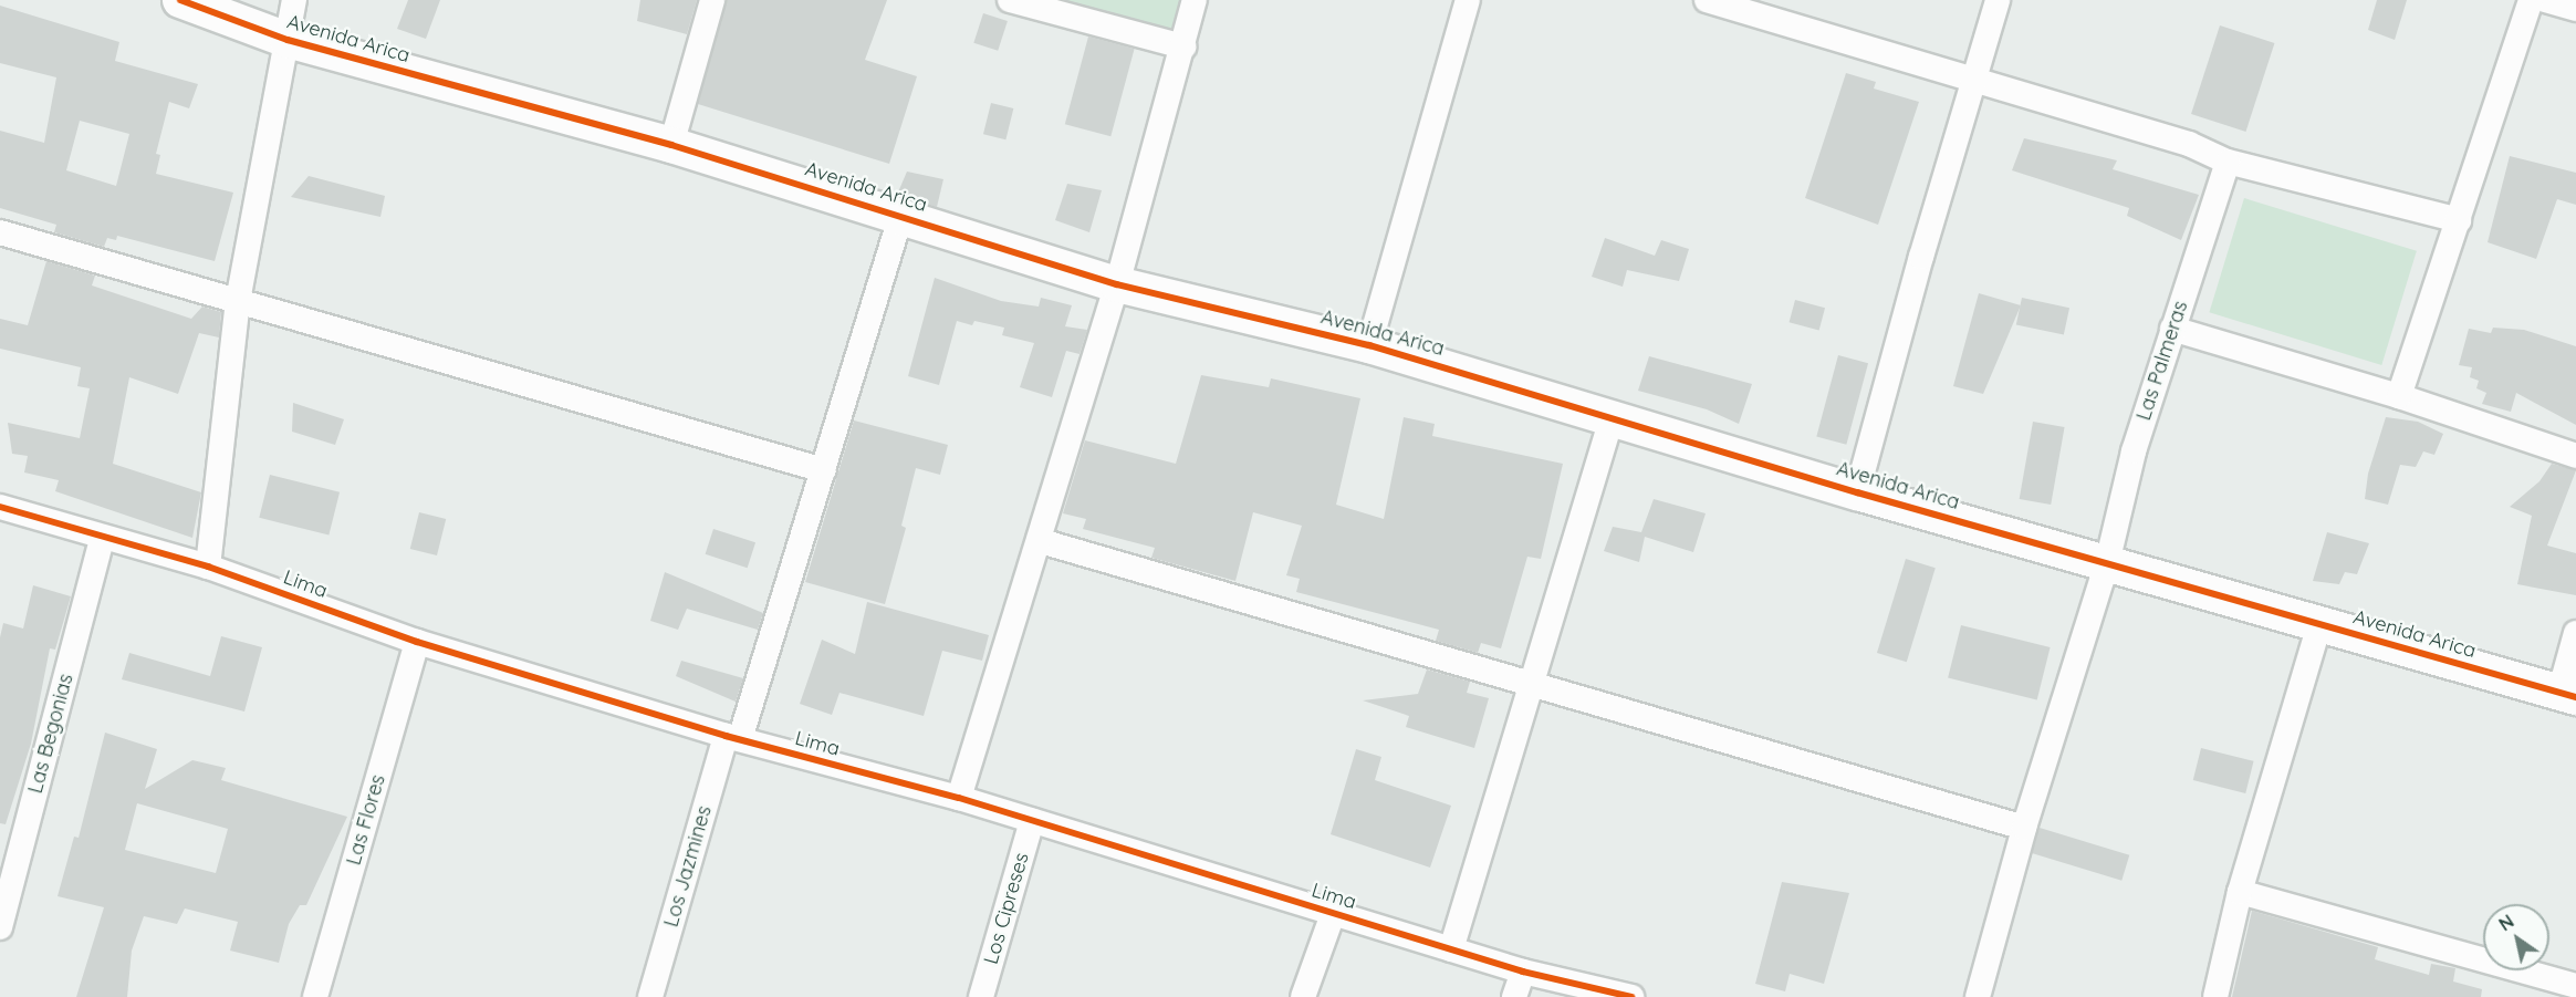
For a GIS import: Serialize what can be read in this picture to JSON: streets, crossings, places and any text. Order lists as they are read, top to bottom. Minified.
{"streets":{"street":["Avenida Arica","Las Palmeras","Lima","Las Begonias","Las Flores","Los Jazmines","Los Cipreses"]},"crossings":[["Avenida Arica","Las Palmeras"],["Avenida Arica","Los Jazmines"],["Lima","Las Begonias"],["Lima","Las Flores"],["Lima","Los Jazmines"],["Lima","Los Cipreses"]],"north":"top left"}
